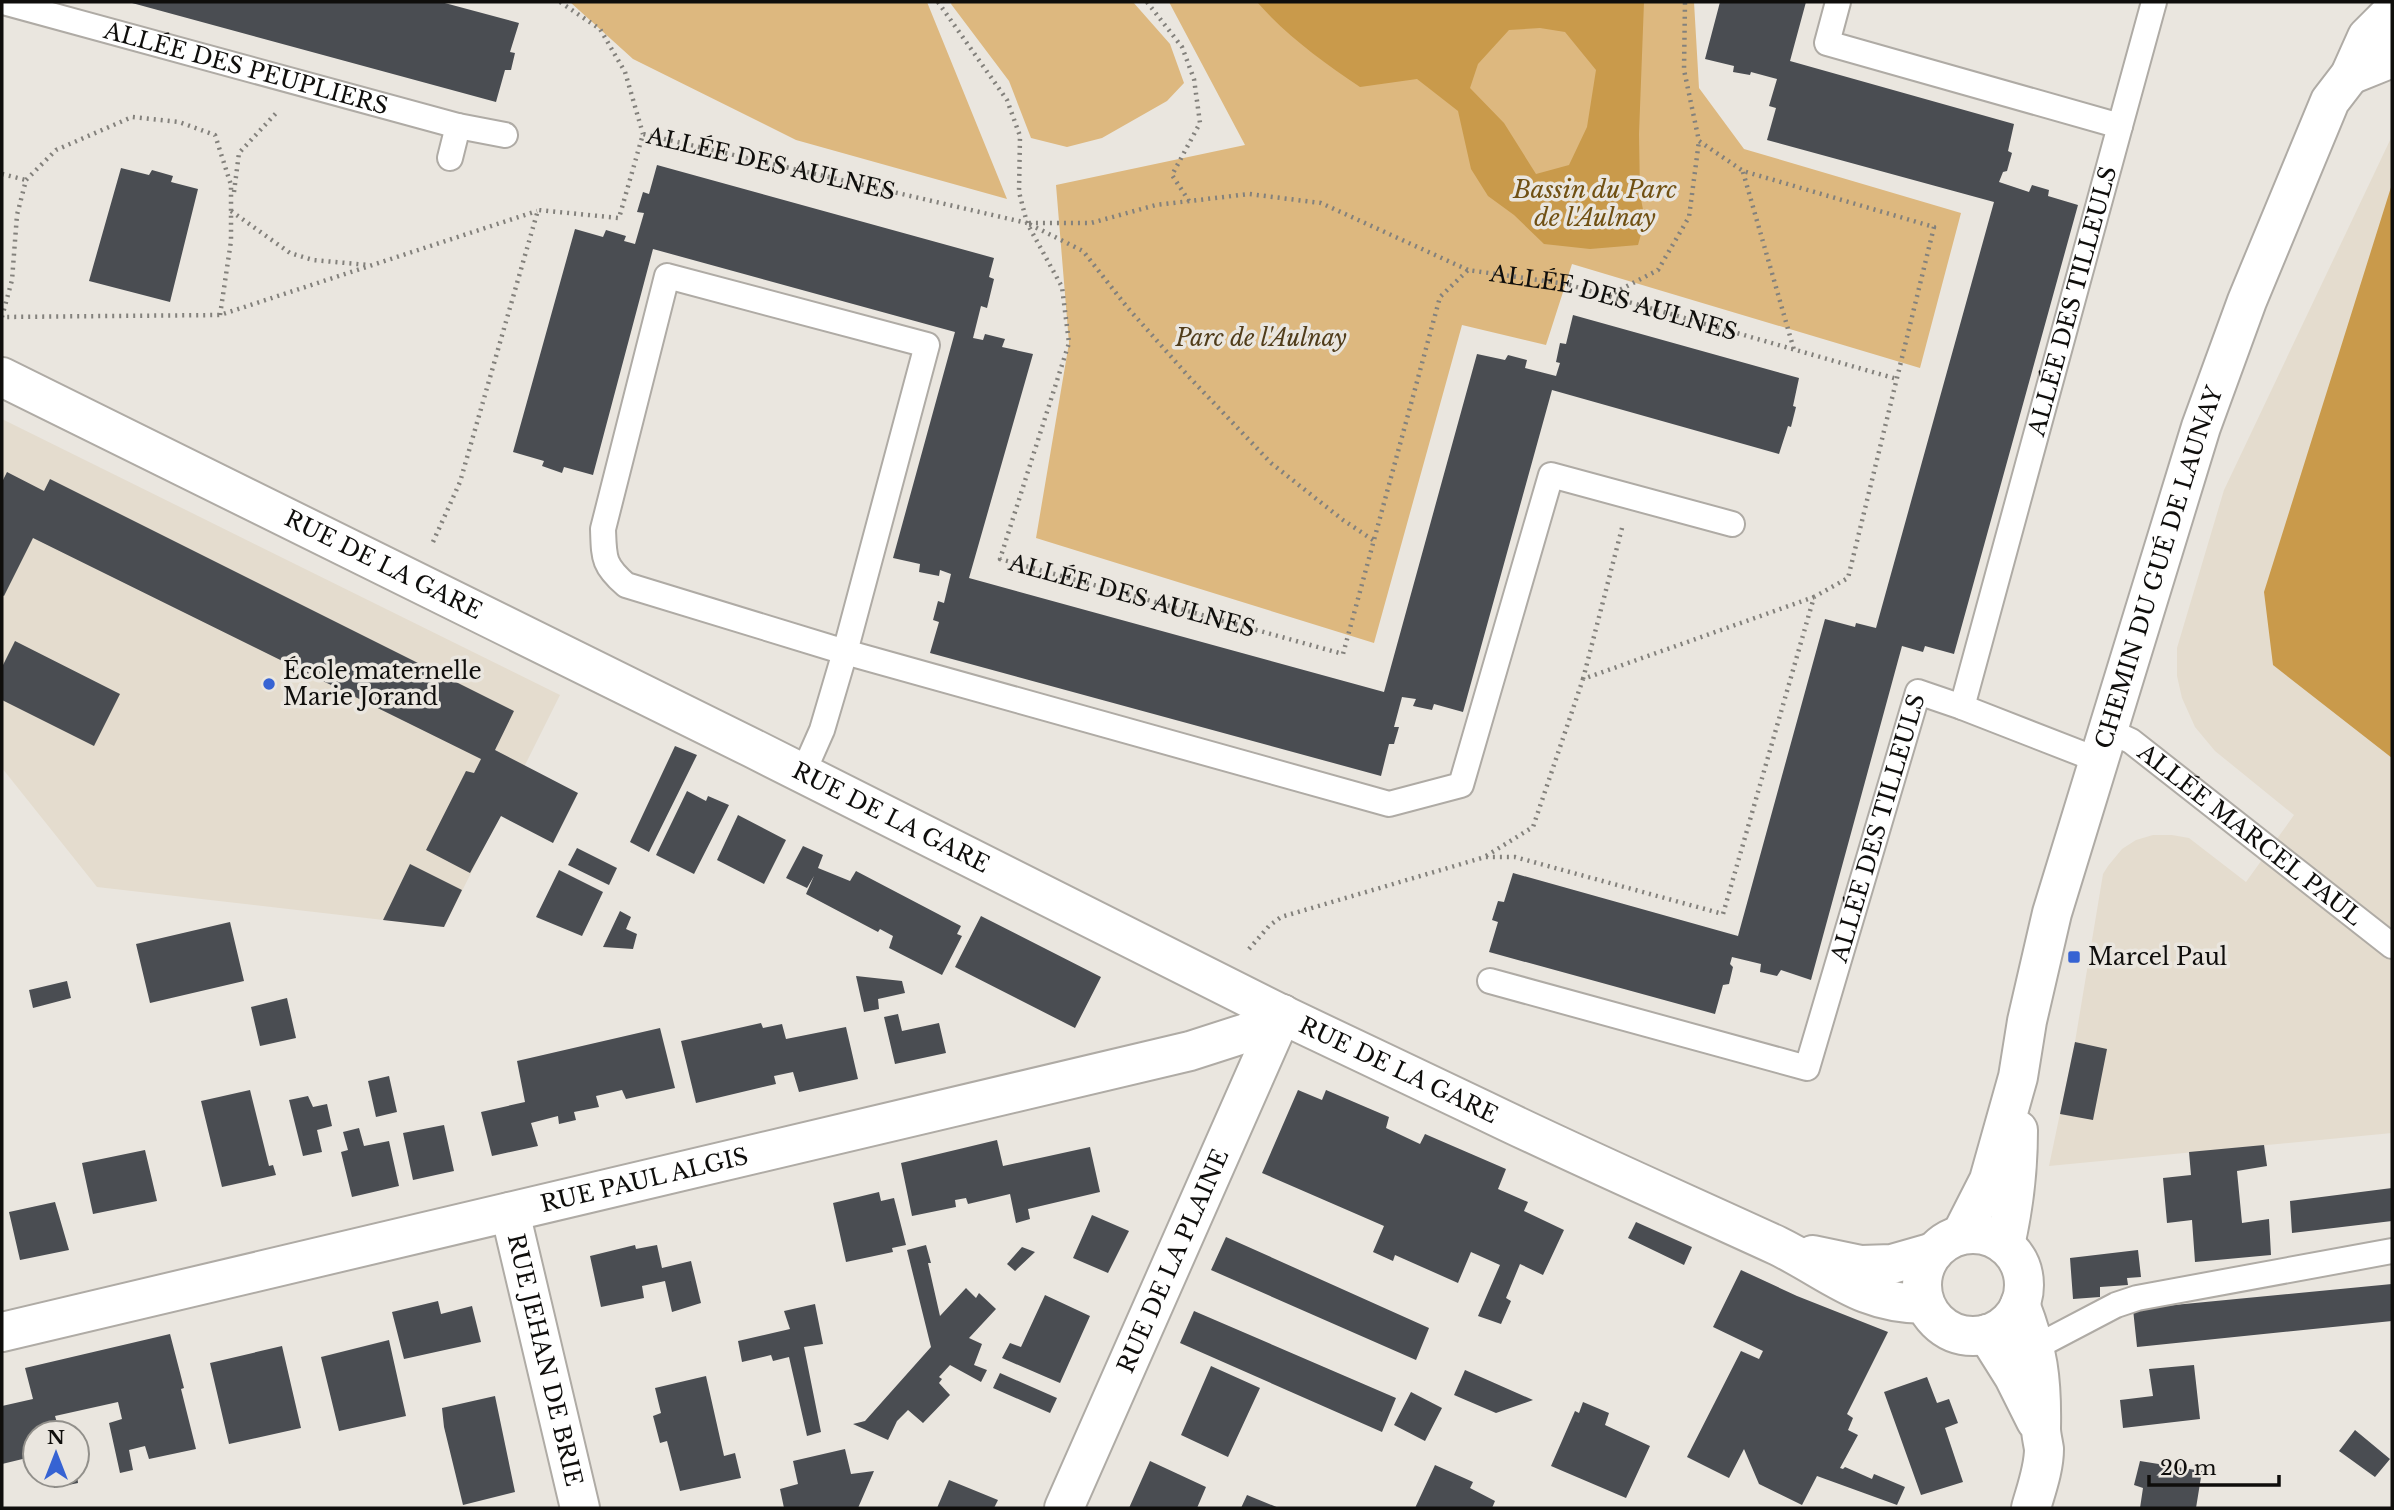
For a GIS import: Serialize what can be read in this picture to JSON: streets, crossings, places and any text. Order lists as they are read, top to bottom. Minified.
{"streets":{"street":["RUE DE LA GARE","CHEMIN DU GUÉ DE LAUNAY","RUE PAUL ALGIS","RUE DE LA PLAINE","RUE JEHAN DE BRIE"],"lane":["ALLÉE DES PEUPLIERS","ALLÉE DES TILLEULS","ALLÉE MARCEL PAUL"],"path":["ALLÉE DES AULNES"]},"crossings":[["ALLÉE DES TILLEULS","ALLÉE MARCEL PAUL"],["RUE DE LA GARE","CHEMIN DU GUÉ DE LAUNAY"],["RUE DE LA GARE","RUE PAUL ALGIS"],["RUE DE LA GARE","RUE DE LA PLAINE"],["CHEMIN DU GUÉ DE LAUNAY","ALLÉE MARCEL PAUL"],["RUE PAUL ALGIS","RUE DE LA PLAINE"],["RUE PAUL ALGIS","RUE JEHAN DE BRIE"]],"water":["Bassin du Parc de l'Aulnay"],"parks":["Parc de l'Aulnay"],"places":{"other":["École maternelle Marie Jorand"],"transit":["Marcel Paul"]},"scale_bar":"20 m","north":"top"}
